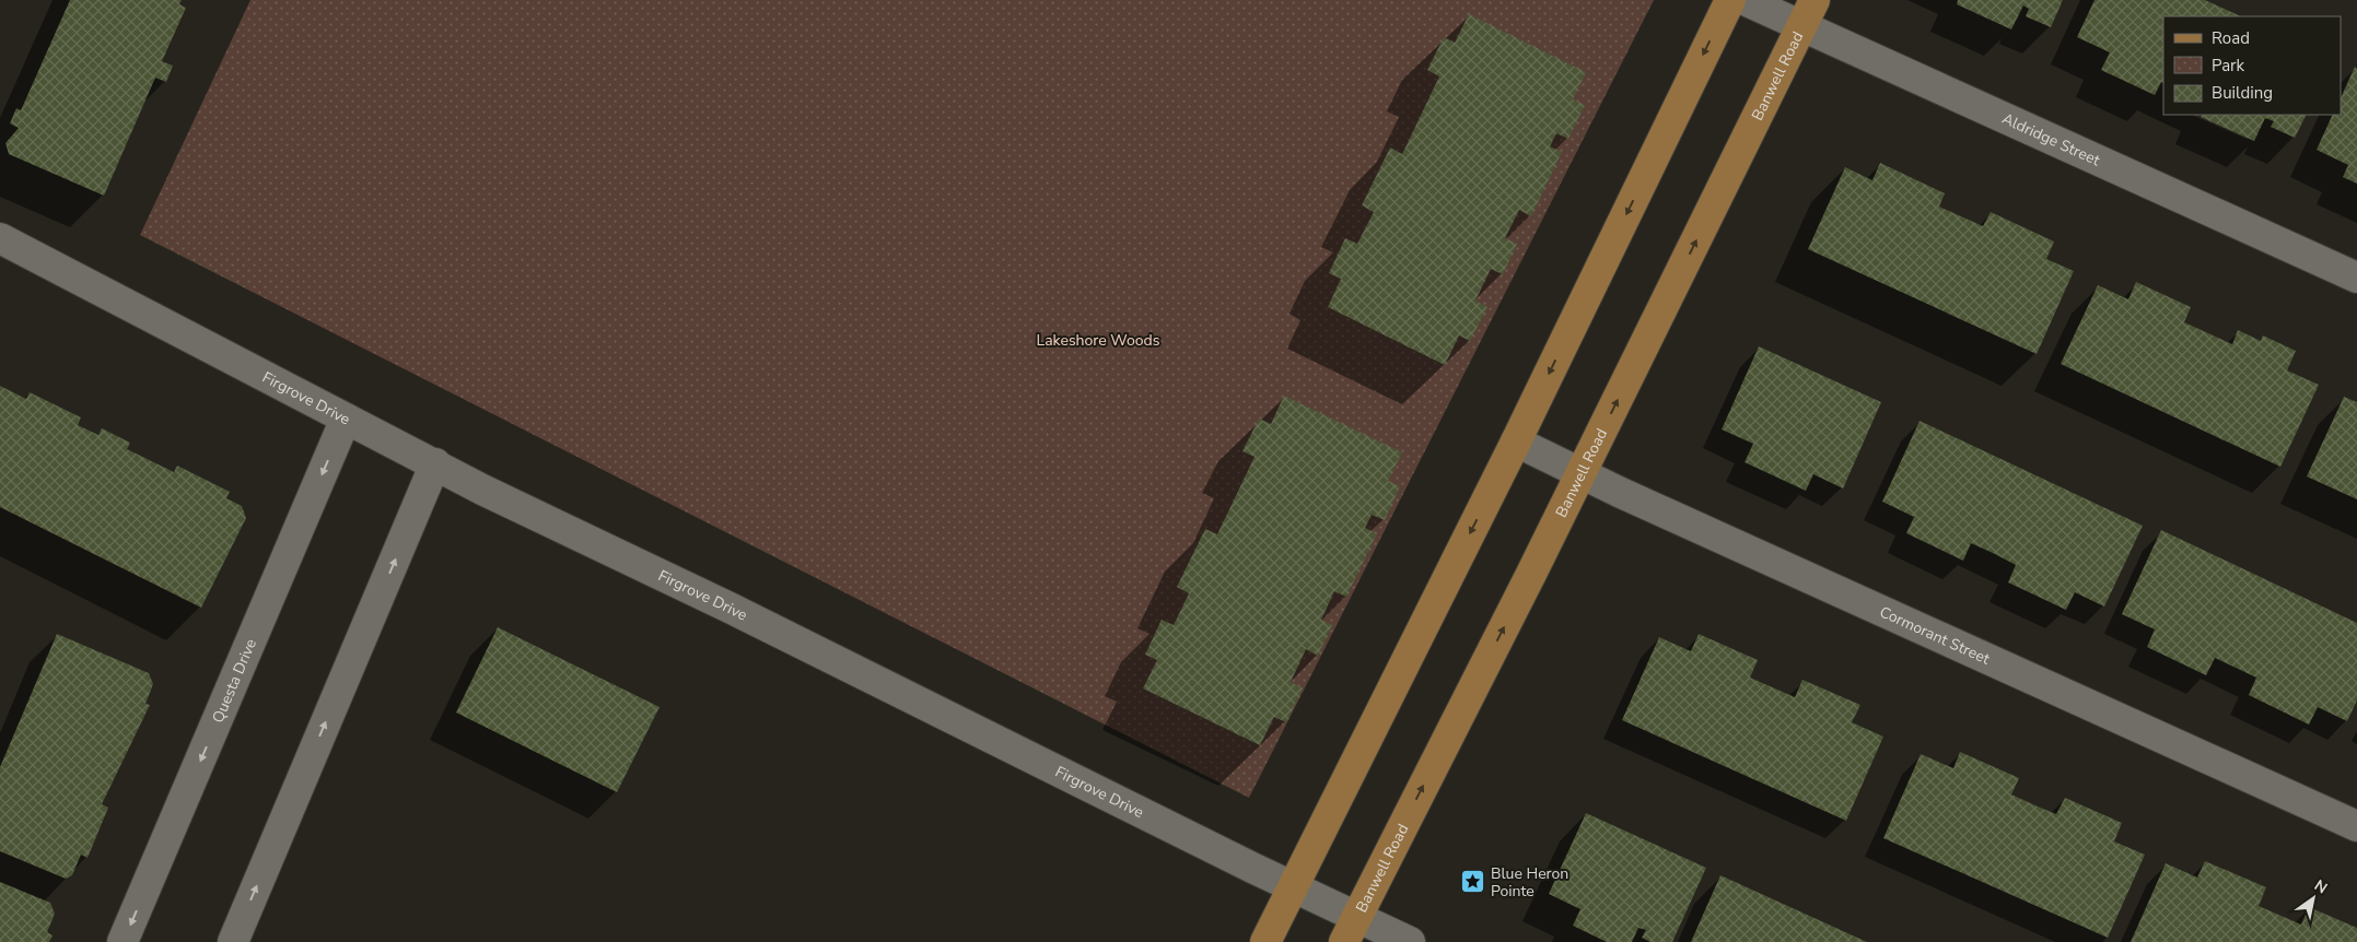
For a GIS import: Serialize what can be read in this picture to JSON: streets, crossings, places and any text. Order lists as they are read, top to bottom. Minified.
{"streets":{"main road":["Banwell Road"],"street":["Aldridge Street","Firgrove Drive","Cormorant Street","Questa Drive"]},"crossings":[["Banwell Road","Aldridge Street"],["Banwell Road","Firgrove Drive"],["Banwell Road","Cormorant Street"],["Firgrove Drive","Questa Drive"]],"parks":["Lakeshore Woods"],"places":{"place":["Blue Heron Pointe"]},"legend":["Road","Park","Building"],"north":"top right"}
